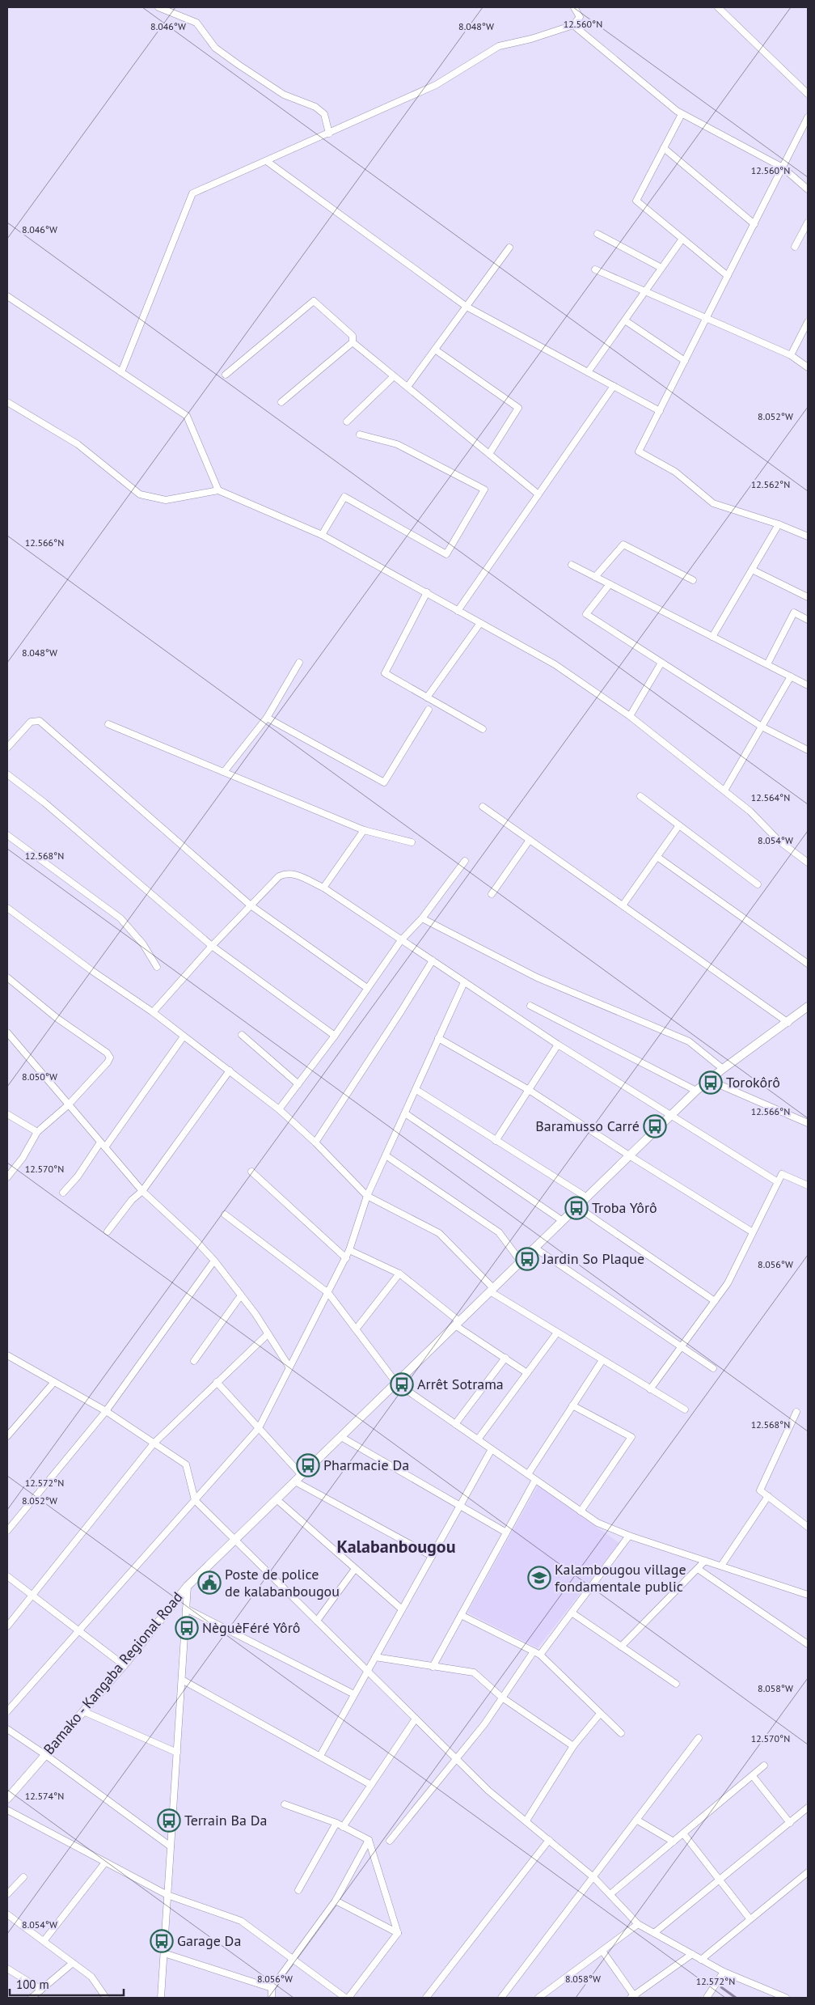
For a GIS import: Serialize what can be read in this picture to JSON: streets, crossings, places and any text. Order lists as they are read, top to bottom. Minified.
{"streets":{"street":["Bamako - Kangaba Regional Road"]},"districts":["Kalabanbougou"],"places":{"bus stop":["Torokôrô","Baramusso Carré","Troba Yôrô","Jardin So Plaque","Arrêt Sotrama","Pharmacie Da","NèguèFéré Yôrô","Terrain Ba Da","Garage Da"],"school or university":["Kalambougou village fondamentale public"],"public building":["Poste de police de kalabanbougou"]},"scale_bar":"100 m","coordinates":["12.560°N","8.046°W","8.048°W","8.052°W","12.562°N","12.566°N","12.564°N","8.054°W","12.568°N","8.050°W","12.570°N","8.056°W","12.572°N","8.058°W","12.574°N"]}
